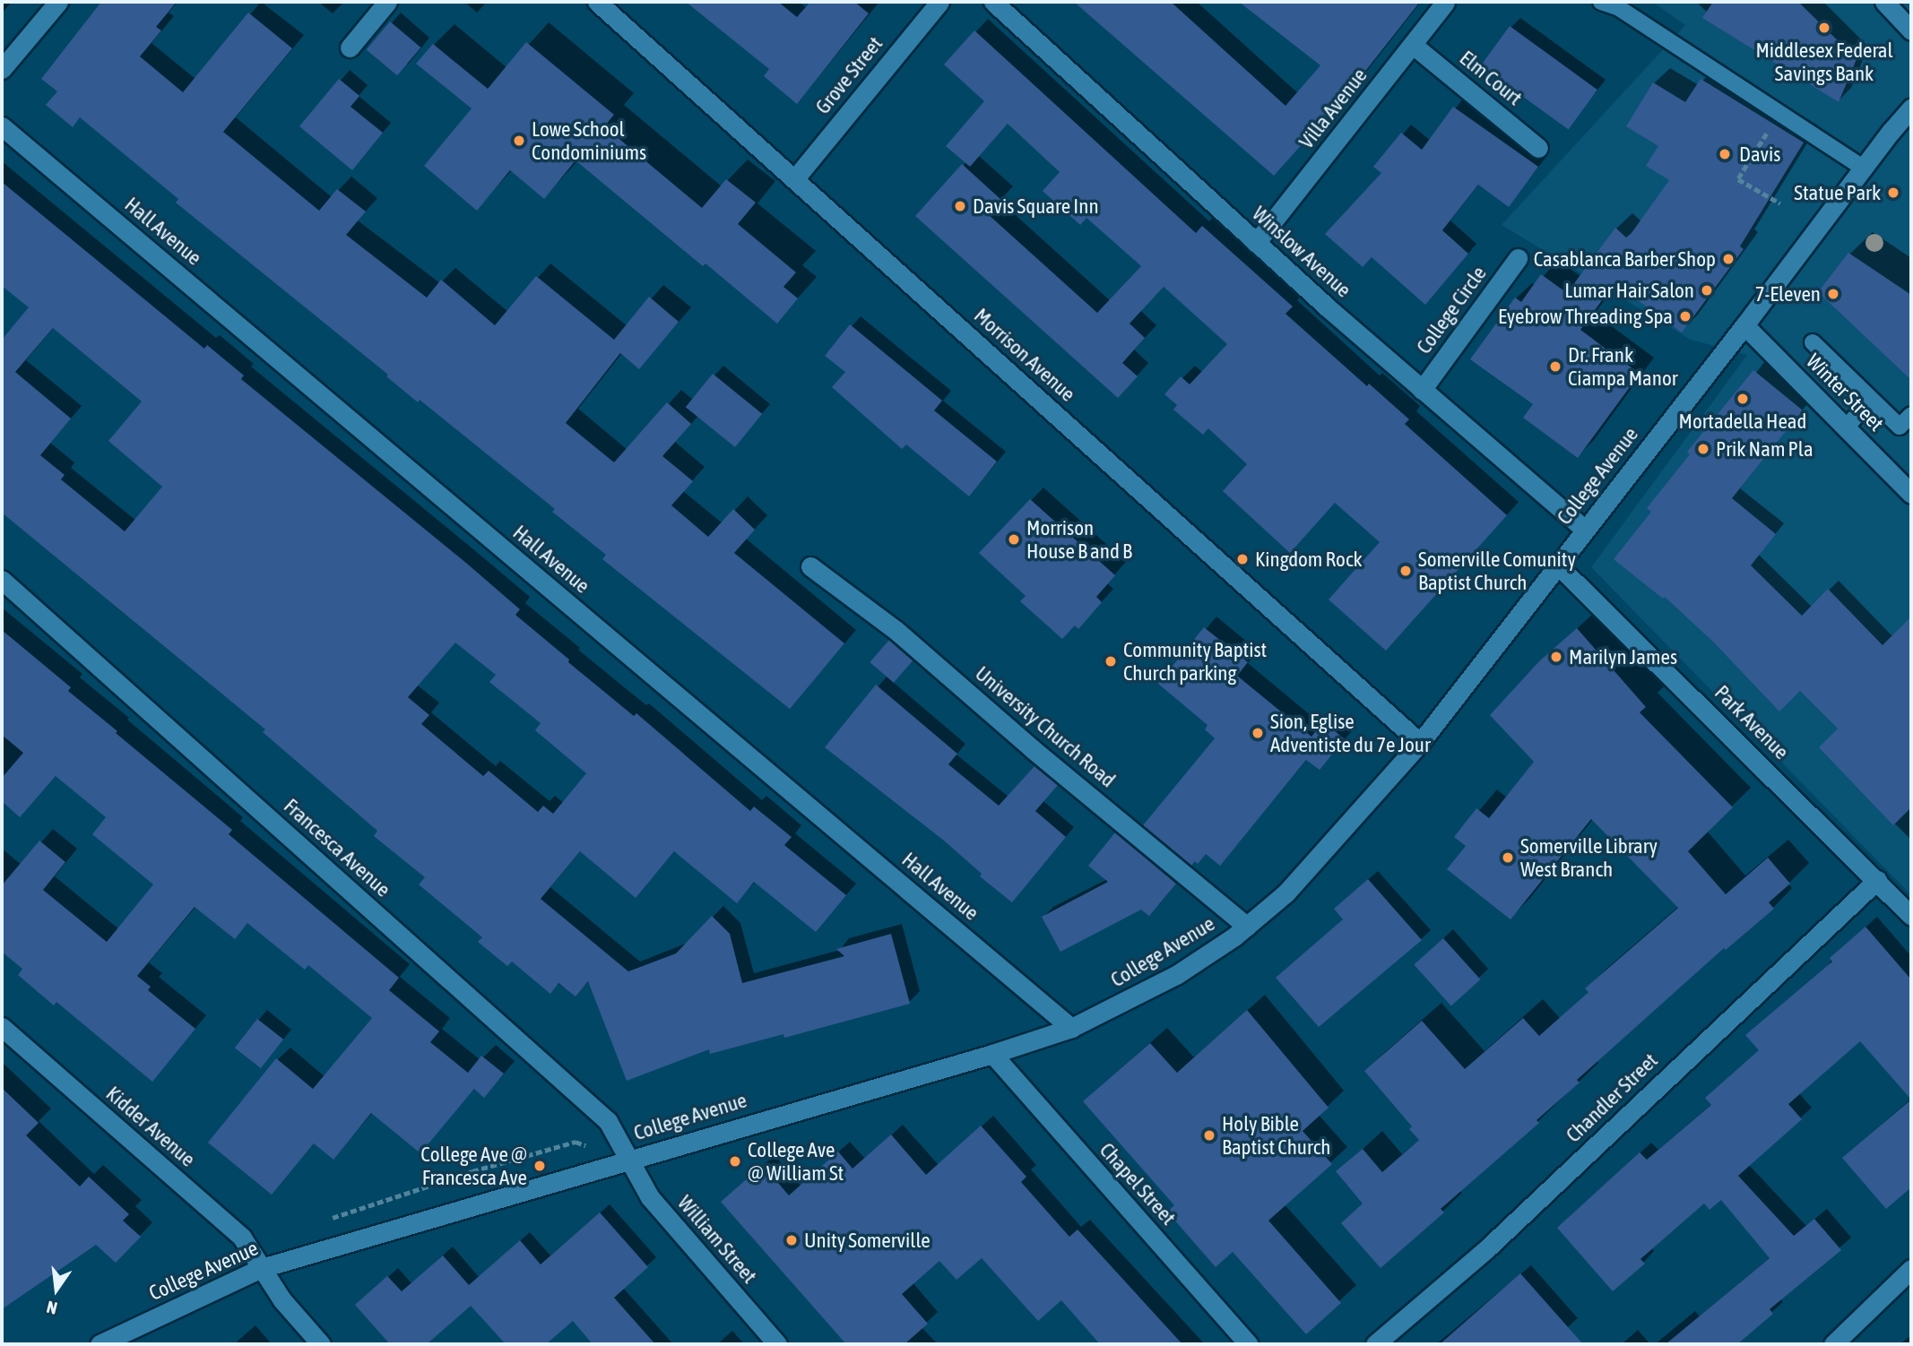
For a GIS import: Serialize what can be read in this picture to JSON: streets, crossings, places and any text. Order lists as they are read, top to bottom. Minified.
{"streets":{"street":["Grove Street","Elm Court","Villa Avenue","Hall Avenue","Winslow Avenue","College Circle","Morrison Avenue","Winter Street","College Avenue","Park Avenue","University Church Road","Francesca Avenue","Chandler Street","Kidder Avenue","Chapel Street","William Street"]},"crossings":[["Grove Street","Morrison Avenue"],["Elm Court","Villa Avenue"],["Villa Avenue","Winslow Avenue"],["Hall Avenue","College Avenue"],["Winslow Avenue","College Circle"],["Winslow Avenue","College Avenue"],["Morrison Avenue","College Avenue"],["Winter Street","College Avenue"],["College Avenue","Park Avenue"],["College Avenue","University Church Road"],["College Avenue","Francesca Avenue"],["College Avenue","Kidder Avenue"],["College Avenue","Chapel Street"],["College Avenue","William Street"],["Park Avenue","Chandler Street"],["Francesca Avenue","William Street"]],"places":["Middlesex Federal Savings Bank","Lowe School Condominiums","Davis","Statue Park","Davis Square Inn","Casablanca Barber Shop","Lumar Hair Salon","7-Eleven","Eyebrow Threading Spa","Dr. Frank Ciampa Manor","Mortadella Head","Prik Nam Pla","Morrison House B and B","Kingdom Rock","Somerville Comunity Baptist Church","Marilyn James","Community Baptist Church parking","Sion, Eglise Adventiste du 7e Jour","Somerville Library West Branch","Holy Bible Baptist Church","College Ave @ William St","College Ave @ Francesca Ave","Unity Somerville"],"north":"bottom"}
